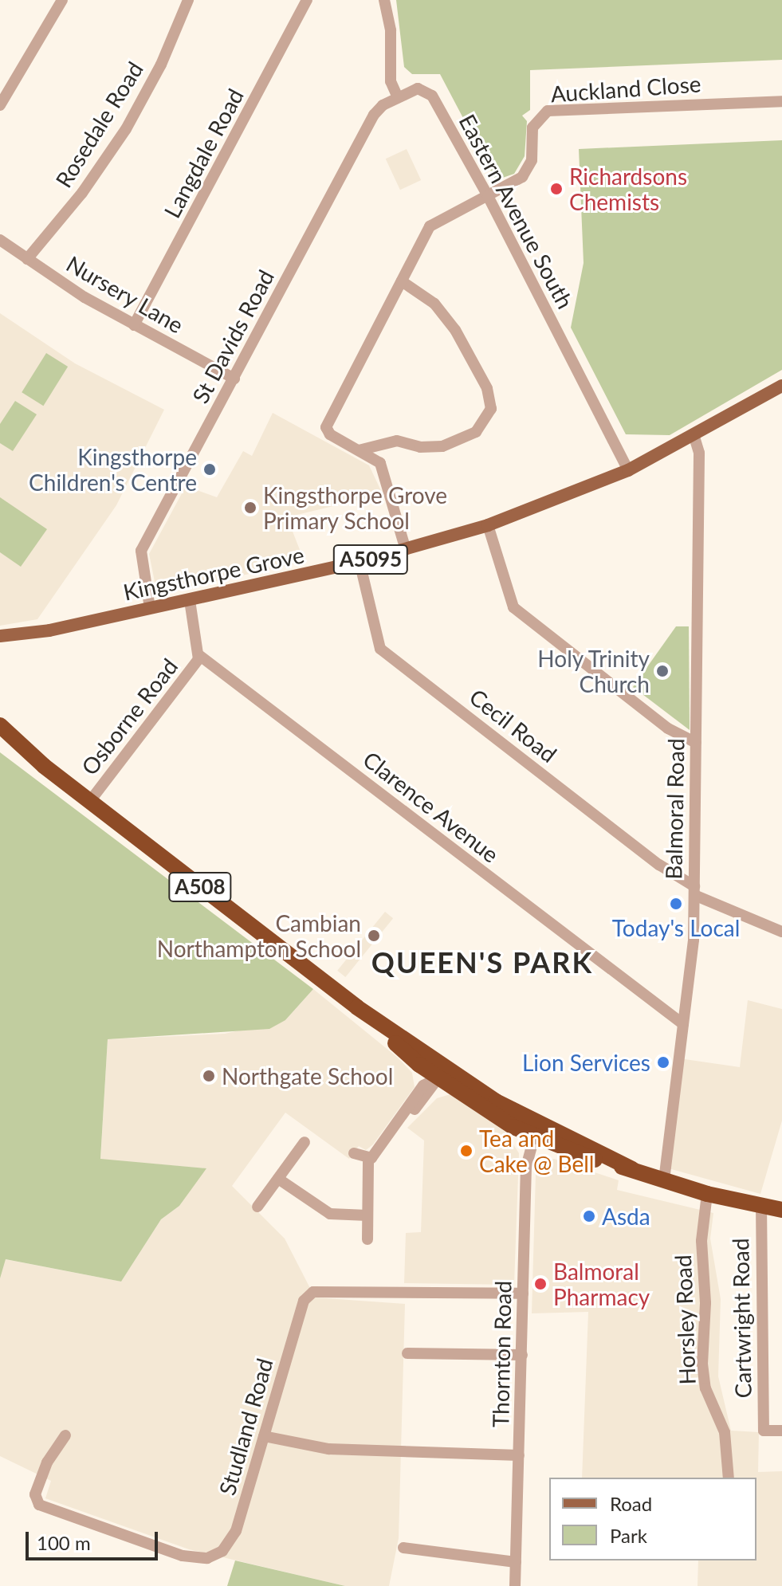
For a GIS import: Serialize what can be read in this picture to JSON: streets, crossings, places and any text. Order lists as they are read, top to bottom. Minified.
{"streets":{"highway":["A508"],"main road":["A5095","Kingsthorpe Grove"],"street":["Auckland Close","Rosedale Road","Langdale Road","Eastern Avenue South","Nursery Lane","St Davids Road","Osborne Road","Cecil Road","Clarence Avenue","Balmoral Road","Cartwright Road","Horsley Road","Thornton Road","Studland Road"]},"crossings":[["Auckland Close","Eastern Avenue South"],["Rosedale Road","Nursery Lane"],["Langdale Road","Nursery Lane"],["Eastern Avenue South","St Davids Road"],["Eastern Avenue South","Kingsthorpe Grove"],["Nursery Lane","St Davids Road"],["St Davids Road","Kingsthorpe Grove"],["A5095","Kingsthorpe Grove"],["Kingsthorpe Grove","Cecil Road"],["Kingsthorpe Grove","Balmoral Road"],["Osborne Road","Clarence Avenue"],["Osborne Road","A508"],["Cecil Road","Balmoral Road"],["Clarence Avenue","Balmoral Road"],["Balmoral Road","A508"],["A508","Cartwright Road"],["A508","Horsley Road"],["A508","Thornton Road"],["Thornton Road","Studland Road"]],"districts":["QUEEN'S PARK"],"places":["Richardsons Chemists","Kingsthorpe Children's Centre","Kingsthorpe Grove Primary School","Holy Trinity Church","Today's Local","Cambian Northampton School","Lion Services","Northgate School","Tea and Cake @ Bell","Asda","Balmoral Pharmacy"],"legend":["Road","Park"],"scale_bar":"100 m"}
